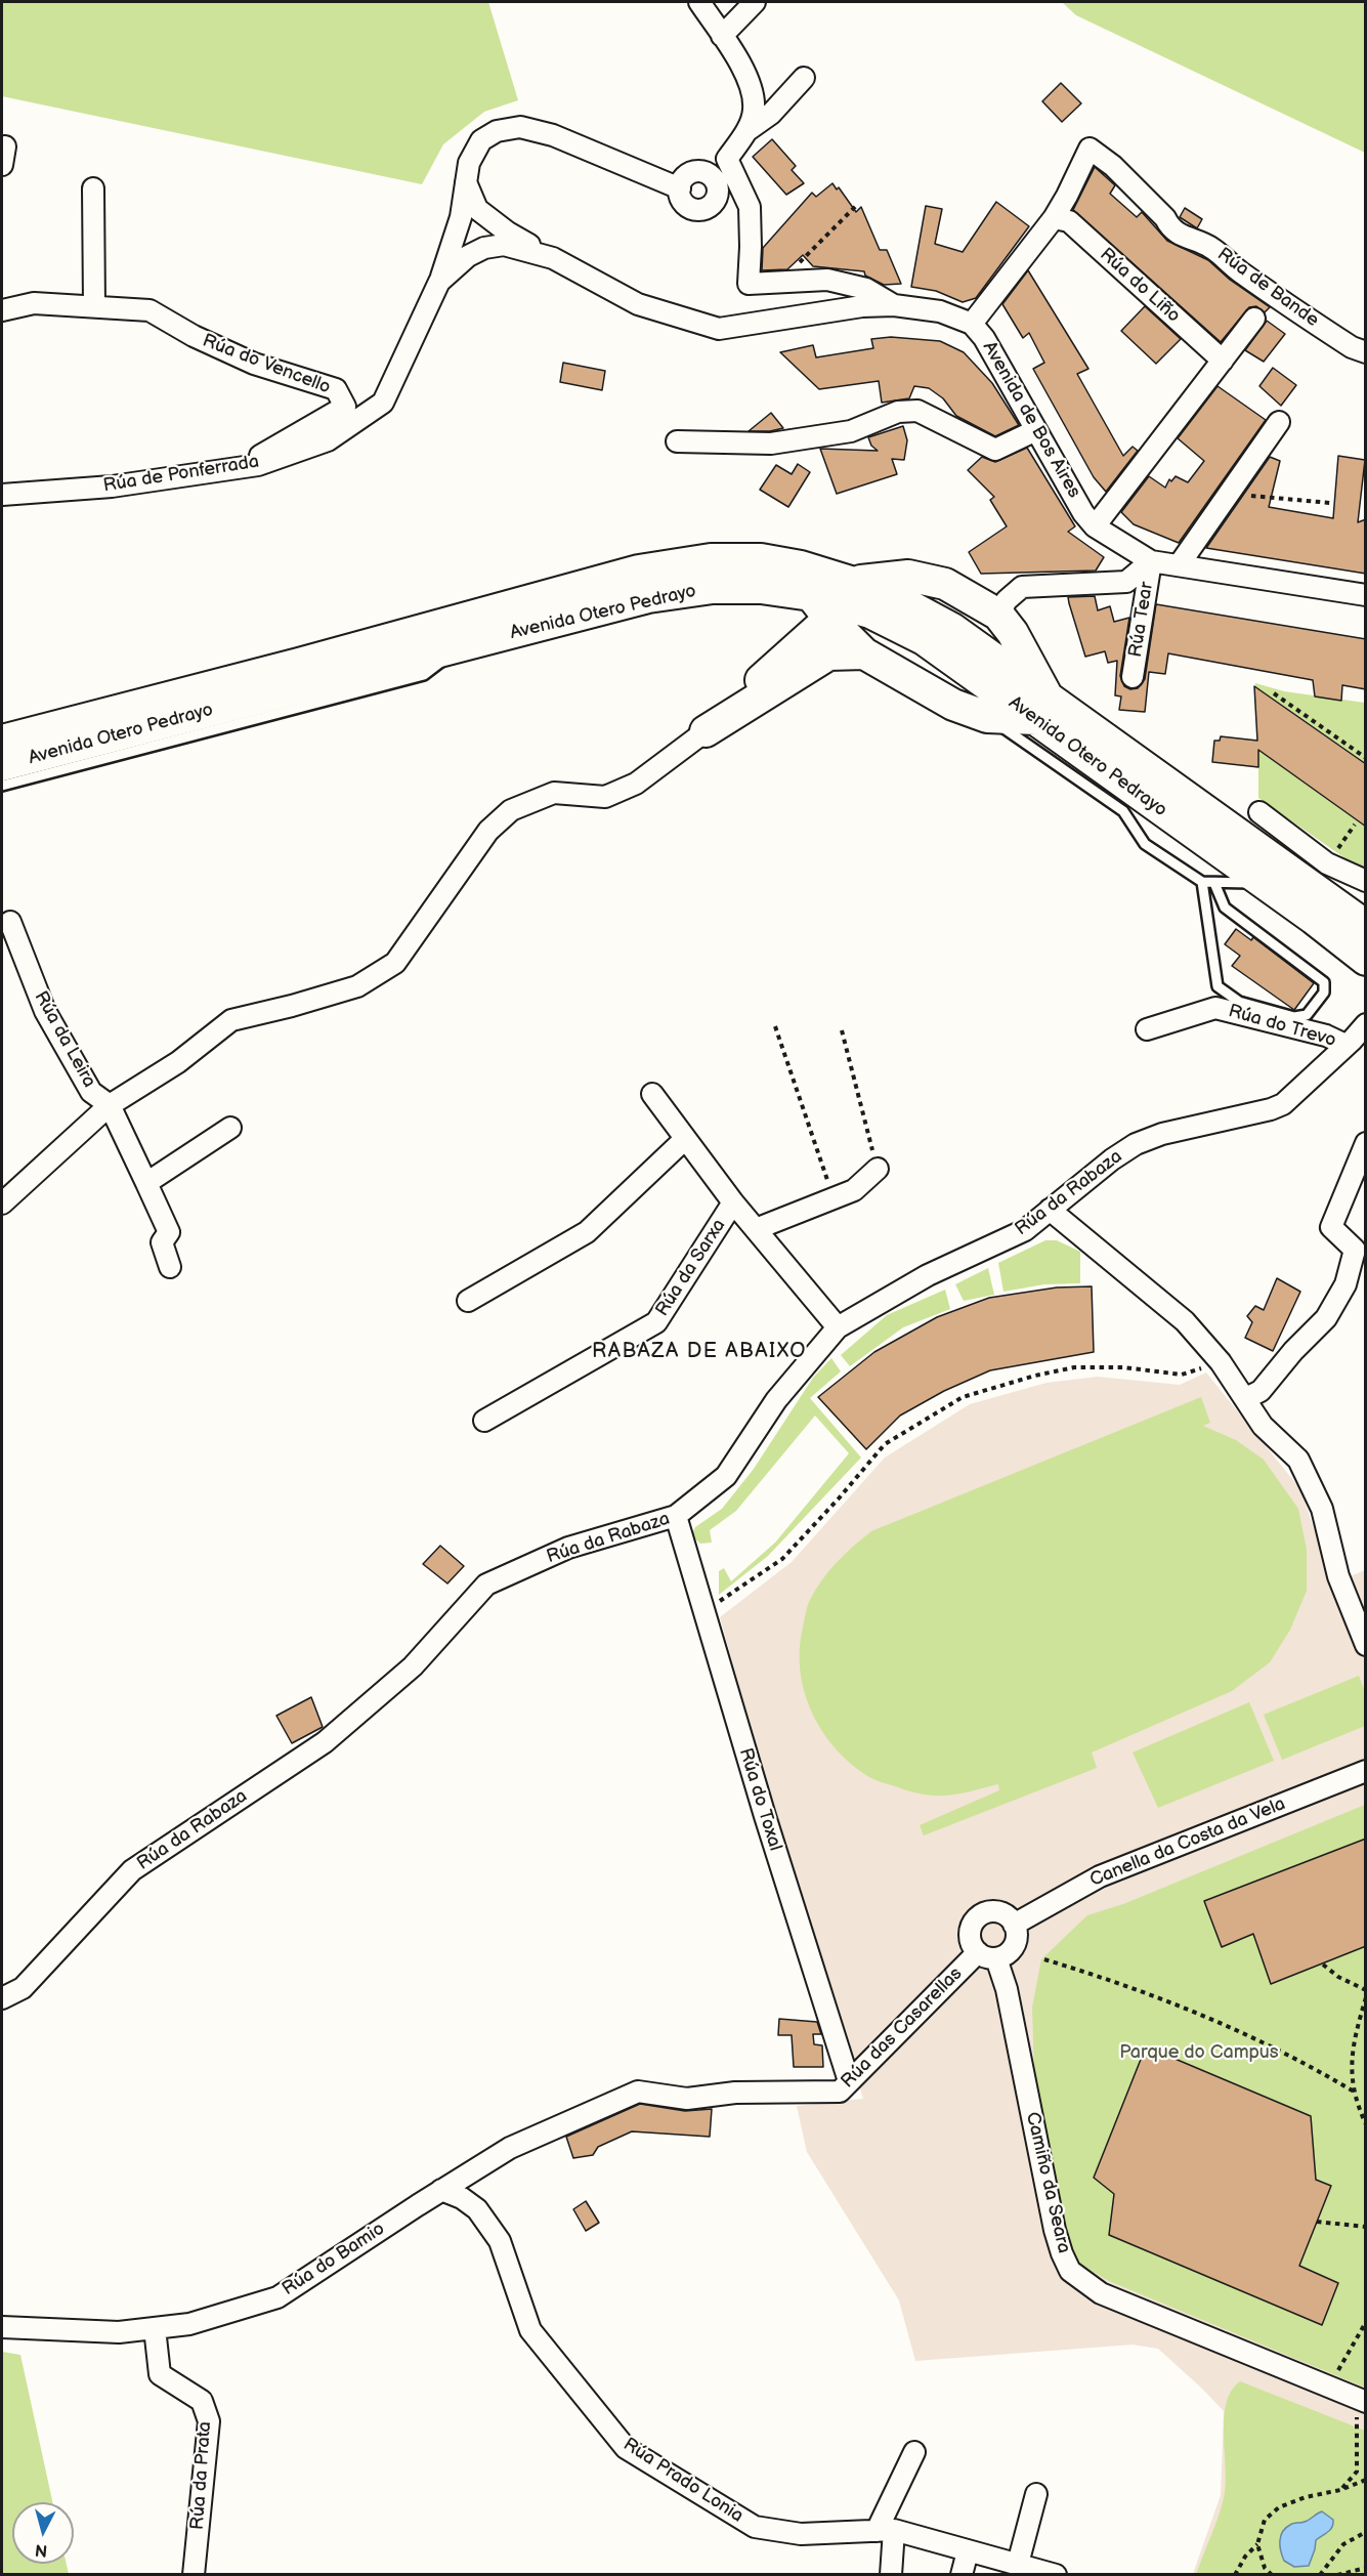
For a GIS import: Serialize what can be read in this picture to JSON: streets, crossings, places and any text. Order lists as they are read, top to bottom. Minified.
{"streets":{"main road":["Avenida Otero Pedrayo"],"street":["Rúa do Liño","Rúa de Bande","Rúa do Vencello","Avenida de Bos Aires","Rúa de Ponferrada","Rúa Tear","Rúa do Trevo","Rúa da Leira","Rúa da Rabaza","Rúa da Sarxa","Rúa do Toxal","Canella da Costa da Vela","Rúa das Casarellas","Camiño da Seara","Rúa do Bamio","Rúa da Prata","Rúa Prado Lonia"]},"crossings":[["Rúa do Liño","Rúa de Bande"],["Rúa do Vencello","Rúa de Ponferrada"],["Avenida de Bos Aires","Rúa de Ponferrada"],["Avenida de Bos Aires","Rúa Tear"],["Rúa do Trevo","Rúa da Rabaza"],["Rúa da Rabaza","Rúa do Toxal"],["Rúa do Toxal","Rúa das Casarellas"],["Canella da Costa da Vela","Rúa das Casarellas"],["Canella da Costa da Vela","Camiño da Seara"],["Rúa das Casarellas","Camiño da Seara"],["Rúa das Casarellas","Rúa do Bamio"],["Rúa das Casarellas","Rúa Prado Lonia"],["Rúa do Bamio","Rúa da Prata"],["Rúa do Bamio","Rúa Prado Lonia"]],"districts":["RABAZA DE ABAIXO"],"parks":["Parque do Campus"],"north":"bottom"}
